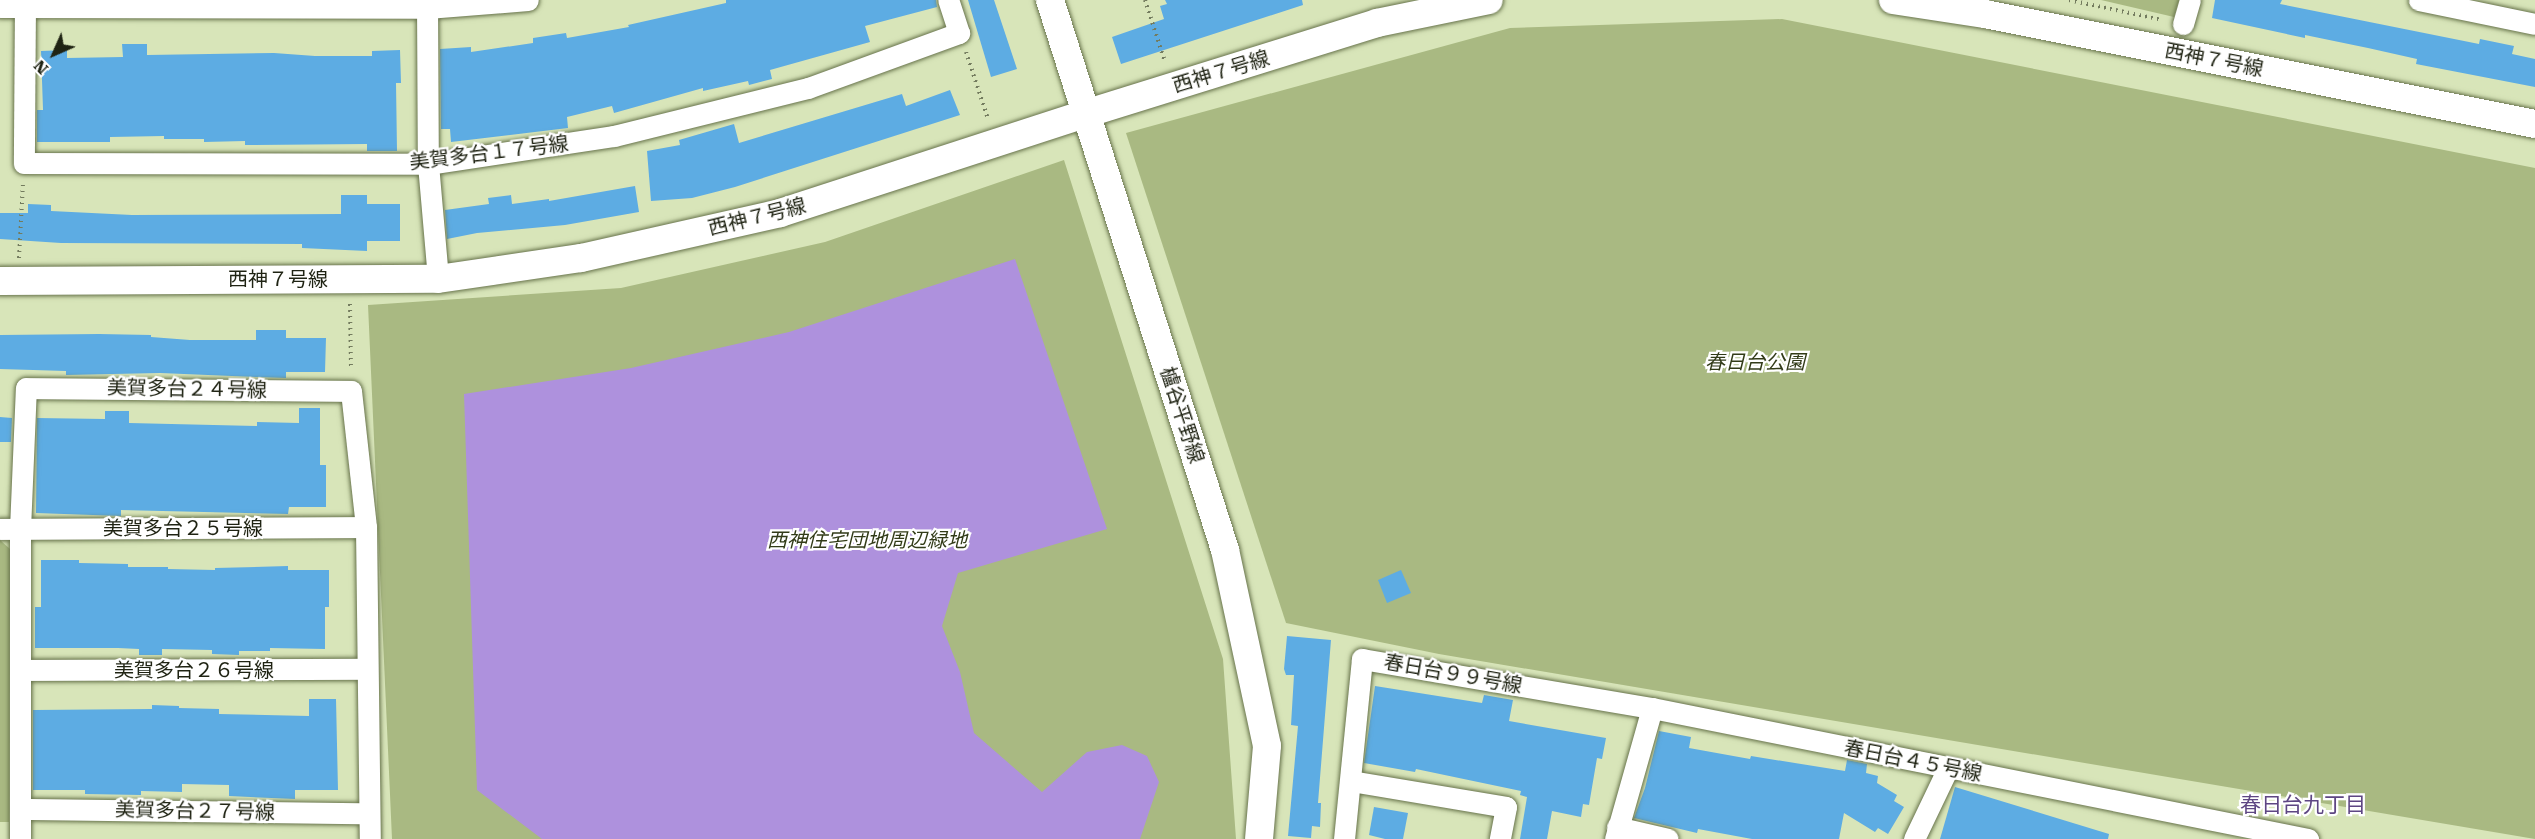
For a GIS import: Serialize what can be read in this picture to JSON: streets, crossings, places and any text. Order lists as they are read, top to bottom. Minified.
{"streets":{"street":["西神７号線","美賀多台１７号線","美賀多台２４号線","櫨谷平野線","美賀多台２５号線","美賀多台２６号線","春日台９９号線","春日台４５号線","美賀多台２７号線"]},"crossings":[["西神７号線","櫨谷平野線"],["美賀多台２４号線","美賀多台２５号線"],["美賀多台２４号線","美賀多台２６号線"],["美賀多台２４号線","美賀多台２７号線"],["春日台９９号線","春日台４５号線"]],"districts":["春日台九丁目"],"parks":["春日台公園","西神住宅団地周辺緑地"],"north":"bottom left"}
